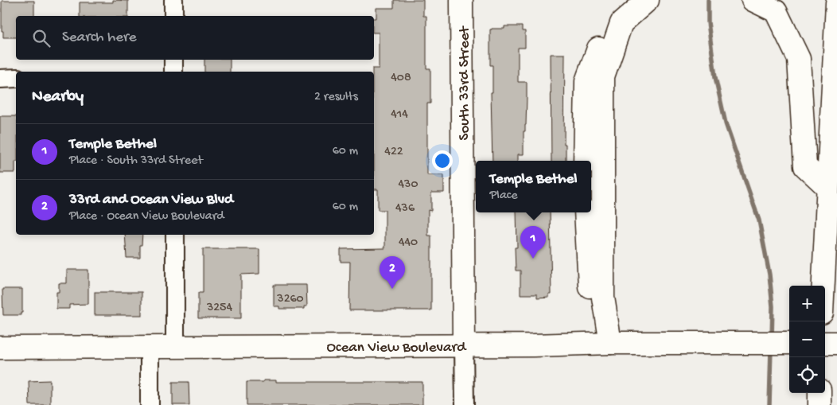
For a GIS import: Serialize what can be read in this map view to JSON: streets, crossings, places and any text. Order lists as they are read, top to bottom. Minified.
{"streets":{"main road":["South 33rd Street","Ocean View Boulevard"]},"crossings":[["South 33rd Street","Ocean View Boulevard"]],"house_numbers":["408","414","422","430","436","440","3260","3254"],"page":{"search":"Search here","heading":["Nearby","2 results"],"list":[{"mark":"1","name":"Temple Bethel","note":"Place · South 33rd Street","value":"60 m"},{"mark":"2","name":"33rd and Ocean View Blvd","note":"Place · Ocean View Boulevard","value":"60 m"}],"popup":["Temple Bethel","Place"],"pins":["1","2"],"map_buttons":["+","−"]}}
